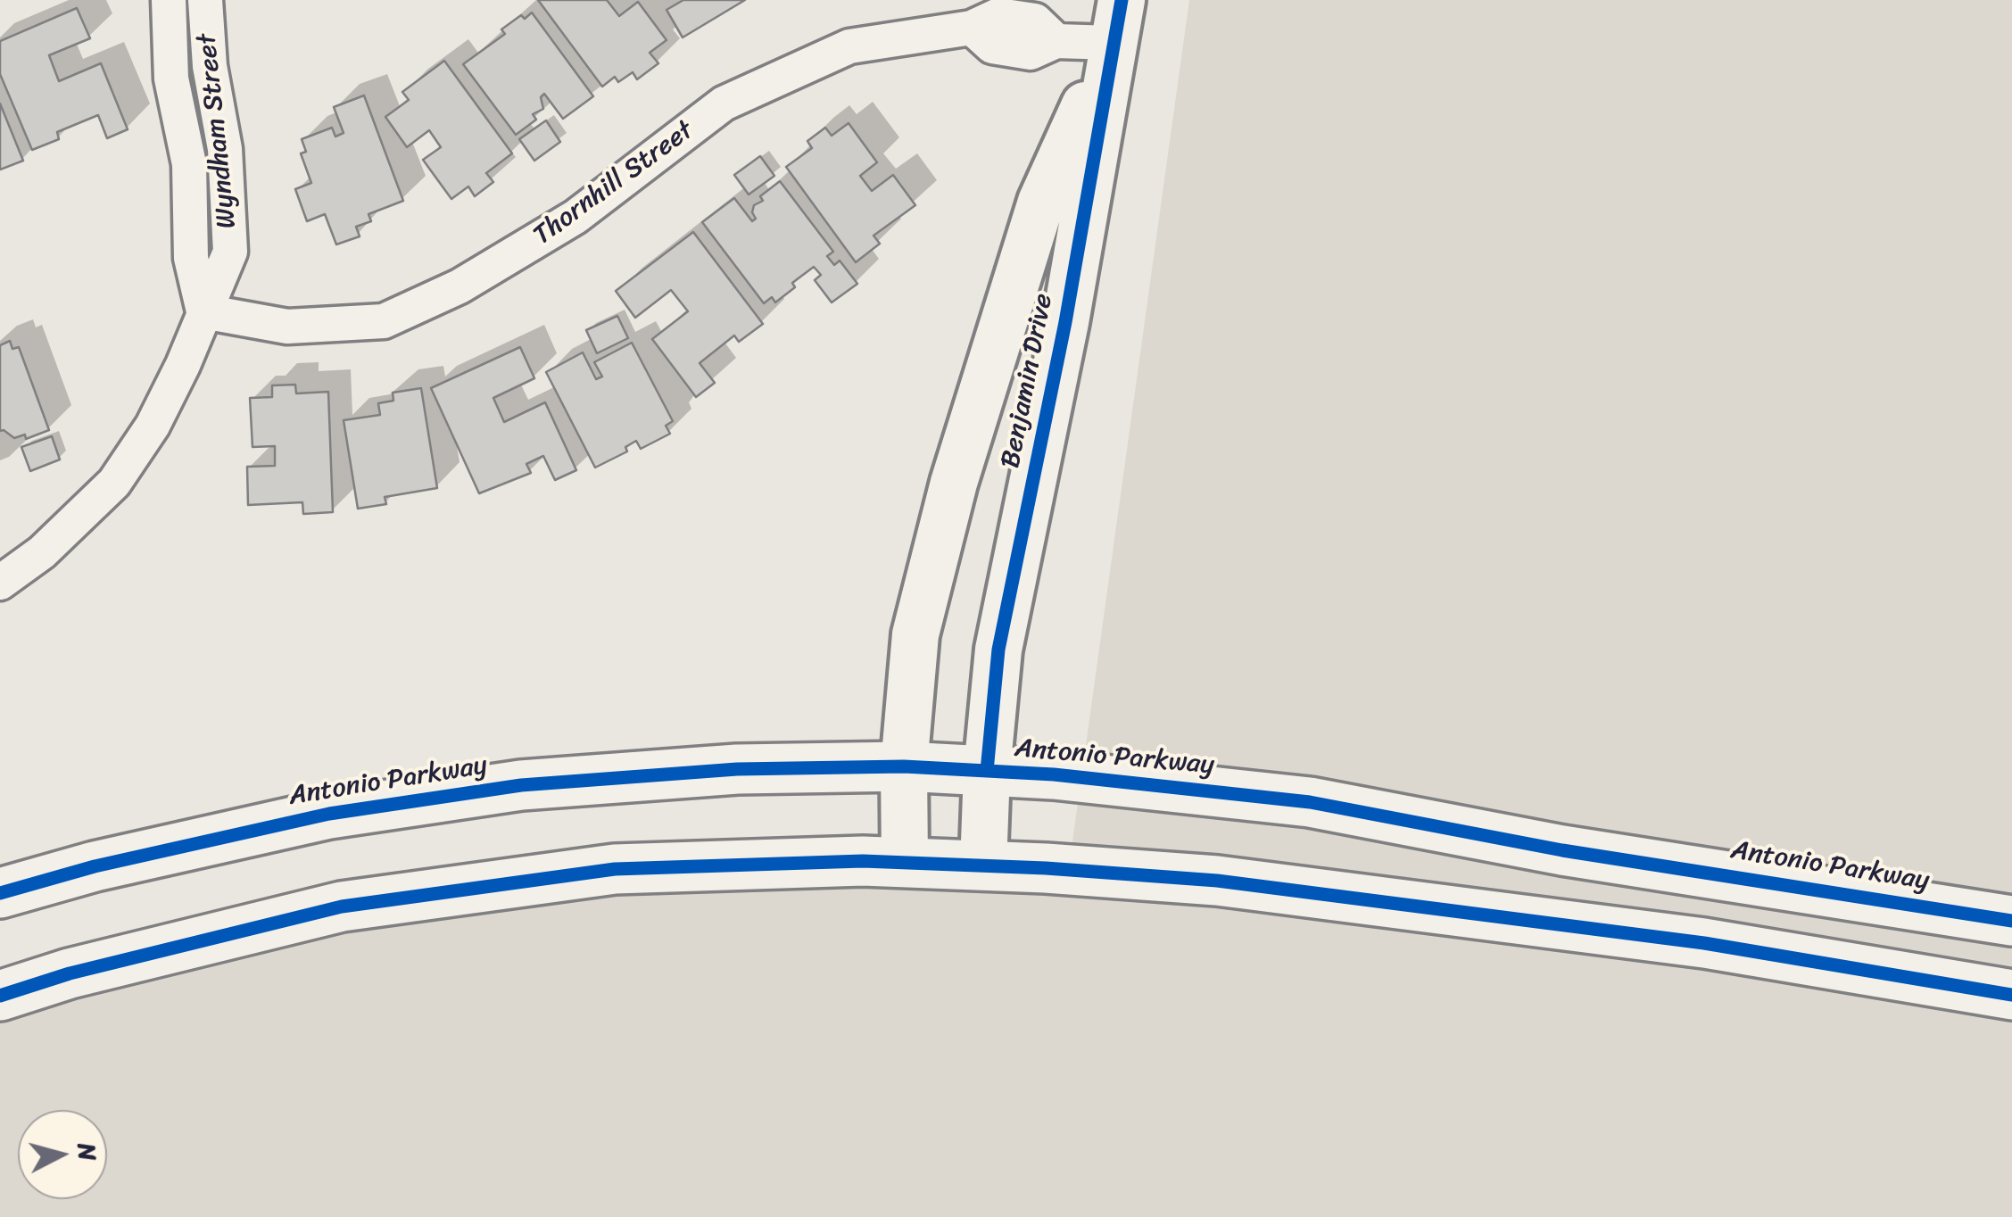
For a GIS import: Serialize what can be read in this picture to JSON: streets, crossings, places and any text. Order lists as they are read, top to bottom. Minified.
{"streets":{"main road":["Benjamin Drive","Antonio Parkway"],"street":["Wyndham Street","Thornhill Street"]},"crossings":[["Wyndham Street","Thornhill Street"],["Thornhill Street","Benjamin Drive"],["Benjamin Drive","Antonio Parkway"]],"north":"right"}
